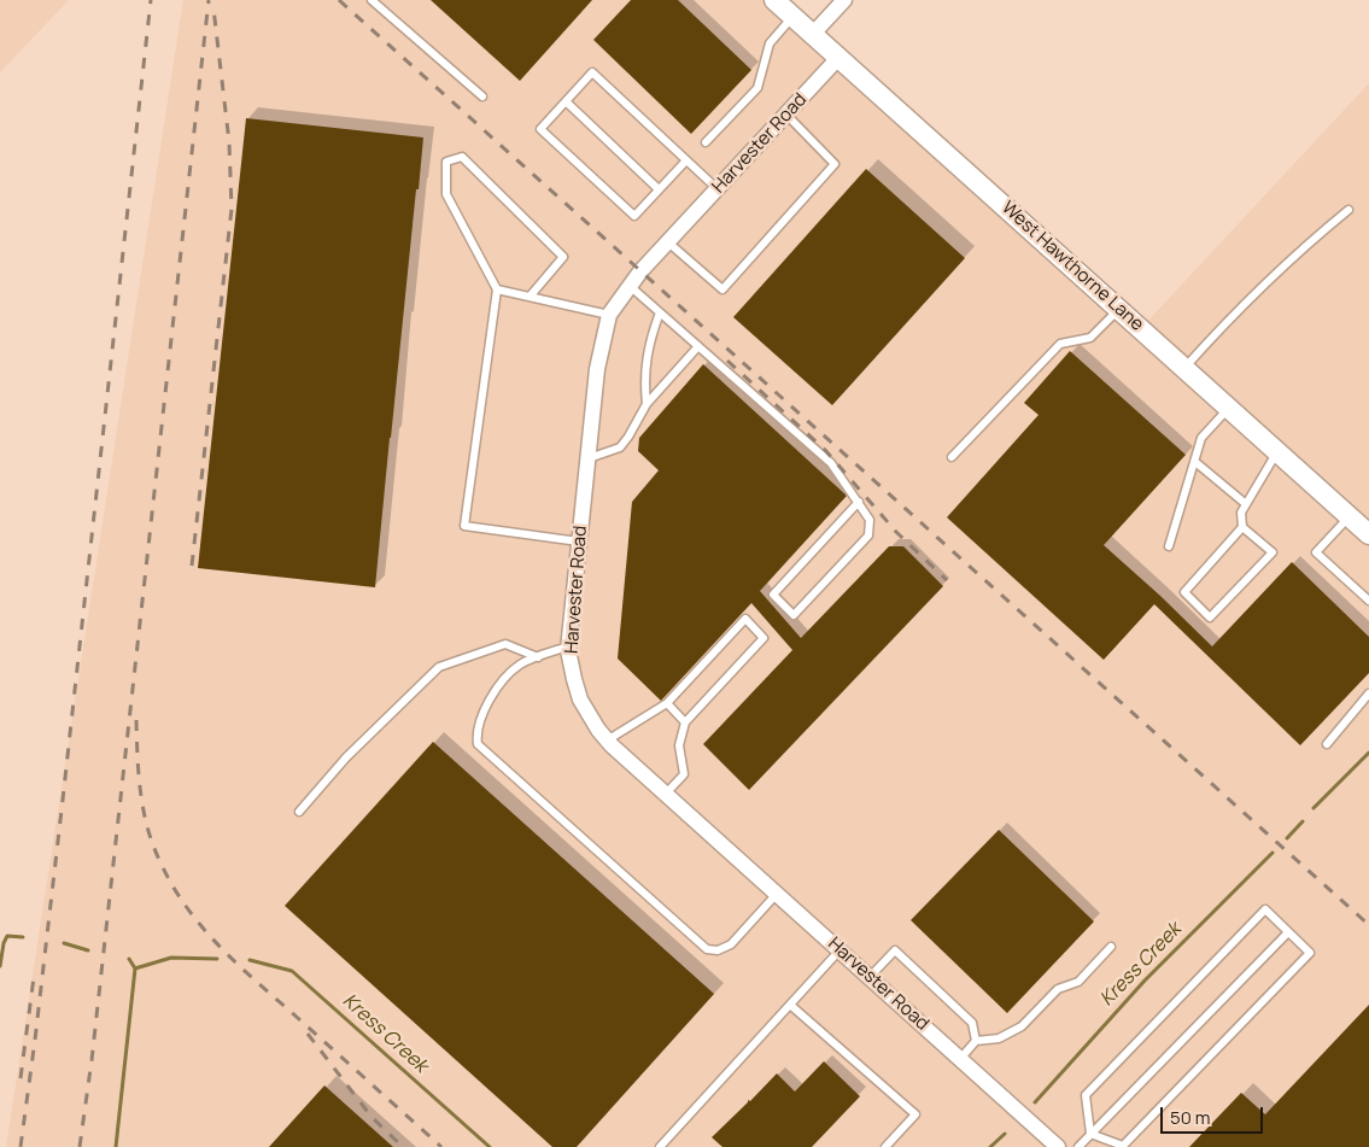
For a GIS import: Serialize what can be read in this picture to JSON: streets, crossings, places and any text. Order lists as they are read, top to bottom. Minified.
{"streets":{"street":["Harvester Road","West Hawthorne Lane"]},"crossings":[["Harvester Road","West Hawthorne Lane"]],"water":["Kress Creek"],"scale_bar":"50 m"}
